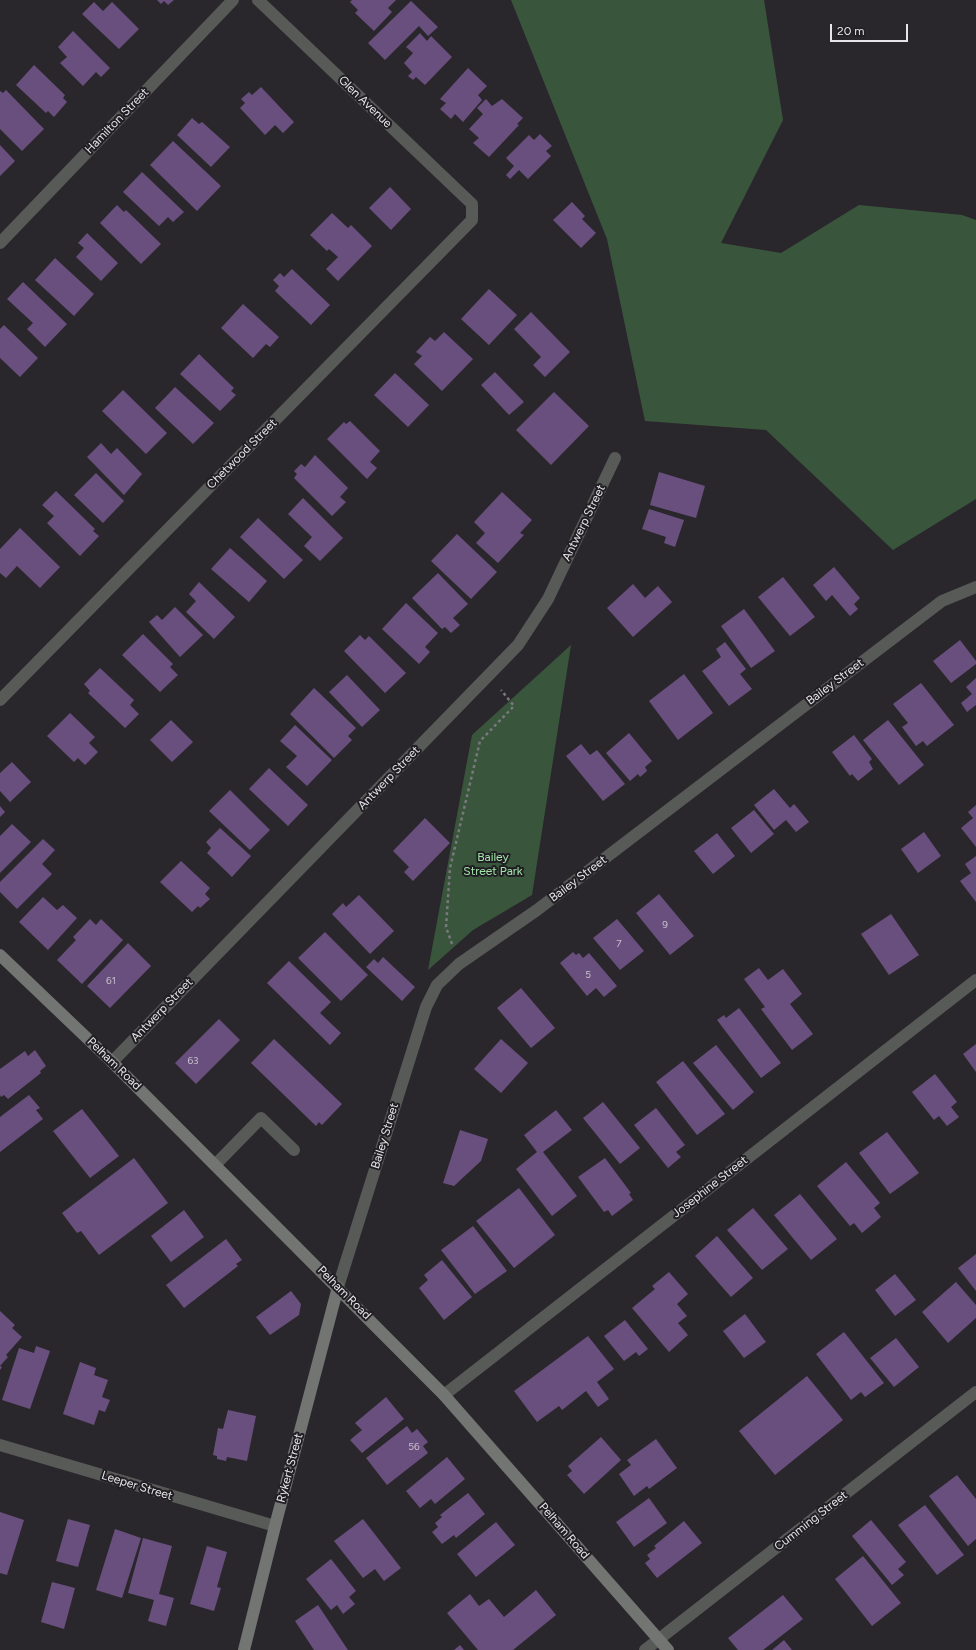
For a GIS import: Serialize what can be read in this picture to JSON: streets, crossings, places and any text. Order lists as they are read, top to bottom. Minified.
{"streets":{"main road":["Pelham Road","Rykert Street"],"street":["Glen Avenue","Hamilton Street","Chetwood Street","Antwerp Street","Bailey Street","Josephine Street","Leeper Street","Cumming Street"]},"crossings":[["Glen Avenue","Chetwood Street"],["Antwerp Street","Pelham Road"],["Bailey Street","Pelham Road"],["Bailey Street","Rykert Street"],["Pelham Road","Josephine Street"],["Pelham Road","Rykert Street"],["Pelham Road","Cumming Street"],["Rykert Street","Leeper Street"]],"parks":["Bailey Street Park"],"house_numbers":["9","7","5","61","63","56"],"scale_bar":"20 m"}
